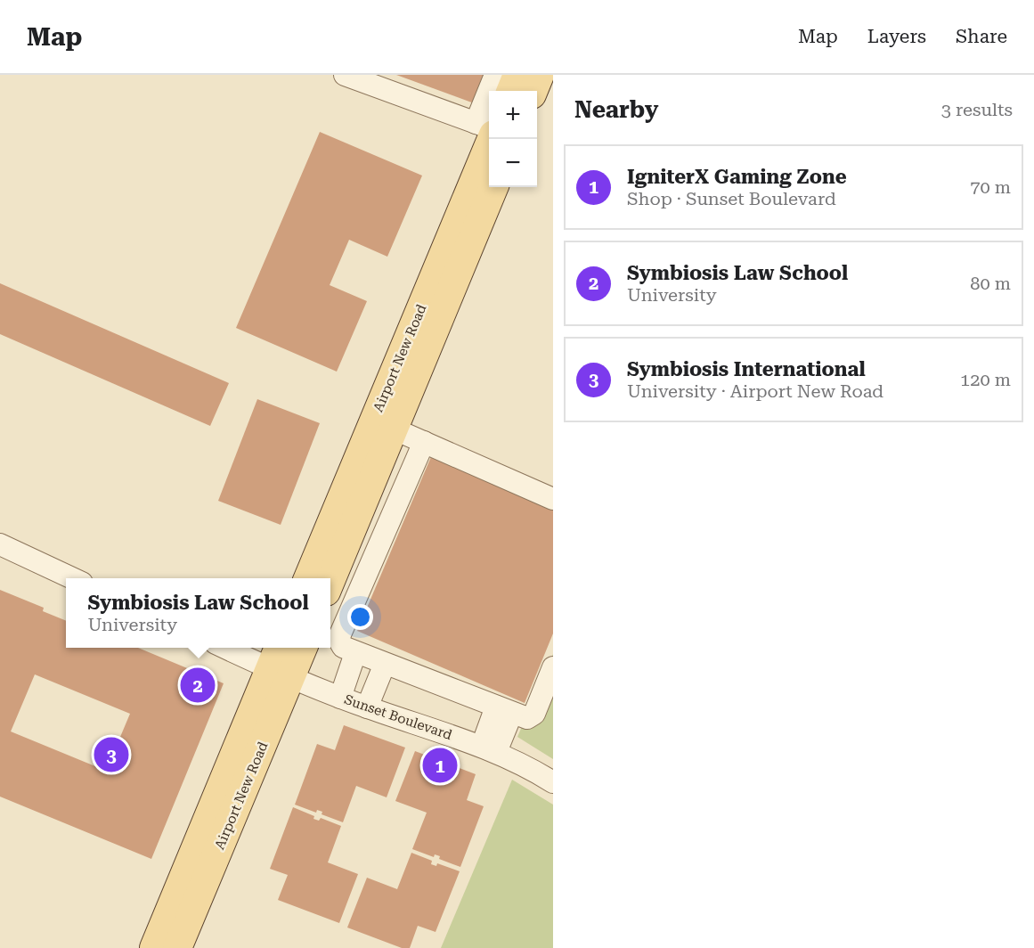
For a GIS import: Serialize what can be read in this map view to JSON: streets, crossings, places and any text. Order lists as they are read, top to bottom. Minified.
{"streets":{"main road":["Airport New Road"],"street":["Sunset Boulevard"]},"crossings":[["Airport New Road","Sunset Boulevard"]],"page":{"header":"Map","nav":["Map","Layers","Share"],"heading":["Nearby","3 results"],"map_buttons":["+","−"],"list":[{"mark":"1","name":"IgniterX Gaming Zone","note":"Shop · Sunset Boulevard","value":"70 m"},{"mark":"2","name":"Symbiosis Law School","note":"University","value":"80 m"},{"mark":"3","name":"Symbiosis International","note":"University · Airport New Road","value":"120 m"}],"popup":["Symbiosis Law School","University"],"pins":["2","3","1"]}}
